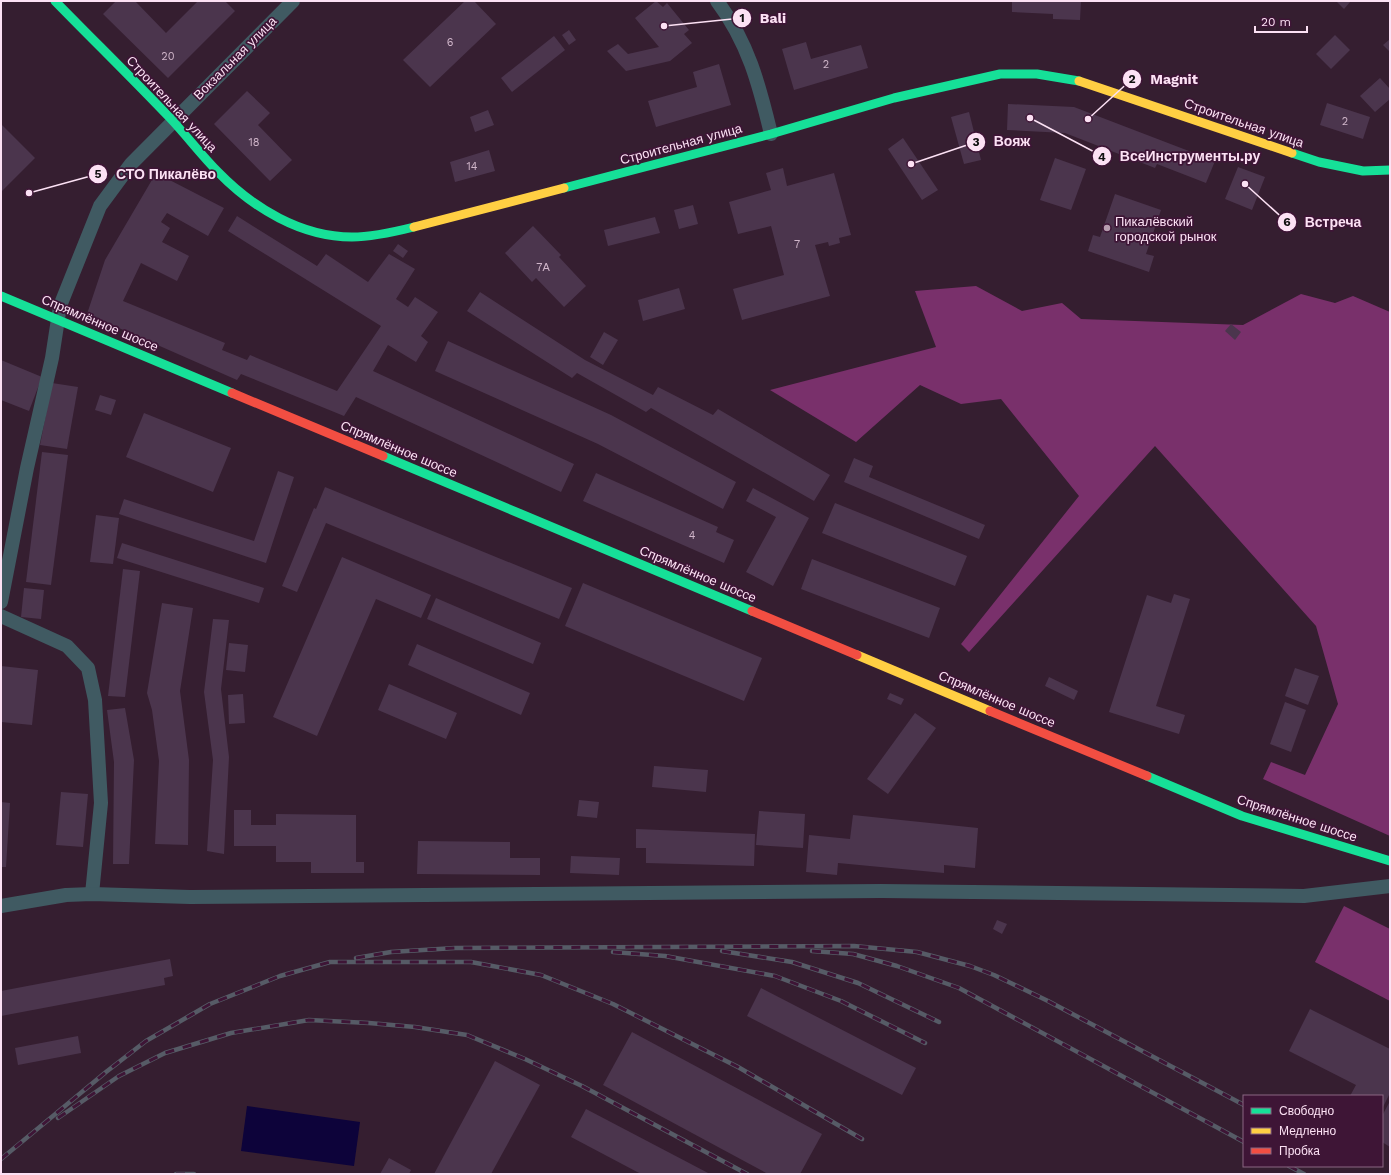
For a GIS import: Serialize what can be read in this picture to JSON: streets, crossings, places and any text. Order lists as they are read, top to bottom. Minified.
{"streets":{"main road":["Строительная улица","Спрямлённое шоссе"],"street":["Вокзальная улица"]},"crossings":[["Вокзальная улица","Строительная улица"],["Вокзальная улица","Спрямлённое шоссе"]],"places":["Bali","ВсеИнструменты.ру","Magnit","Вояж","Встреча","СТО Пикалёво","Пикалёвский городской рынок"],"house_numbers":["6","20","2","2","18","14","7","7А","4"],"legend":["Свободно","Медленно","Пробка"],"scale_bar":"20 m"}
